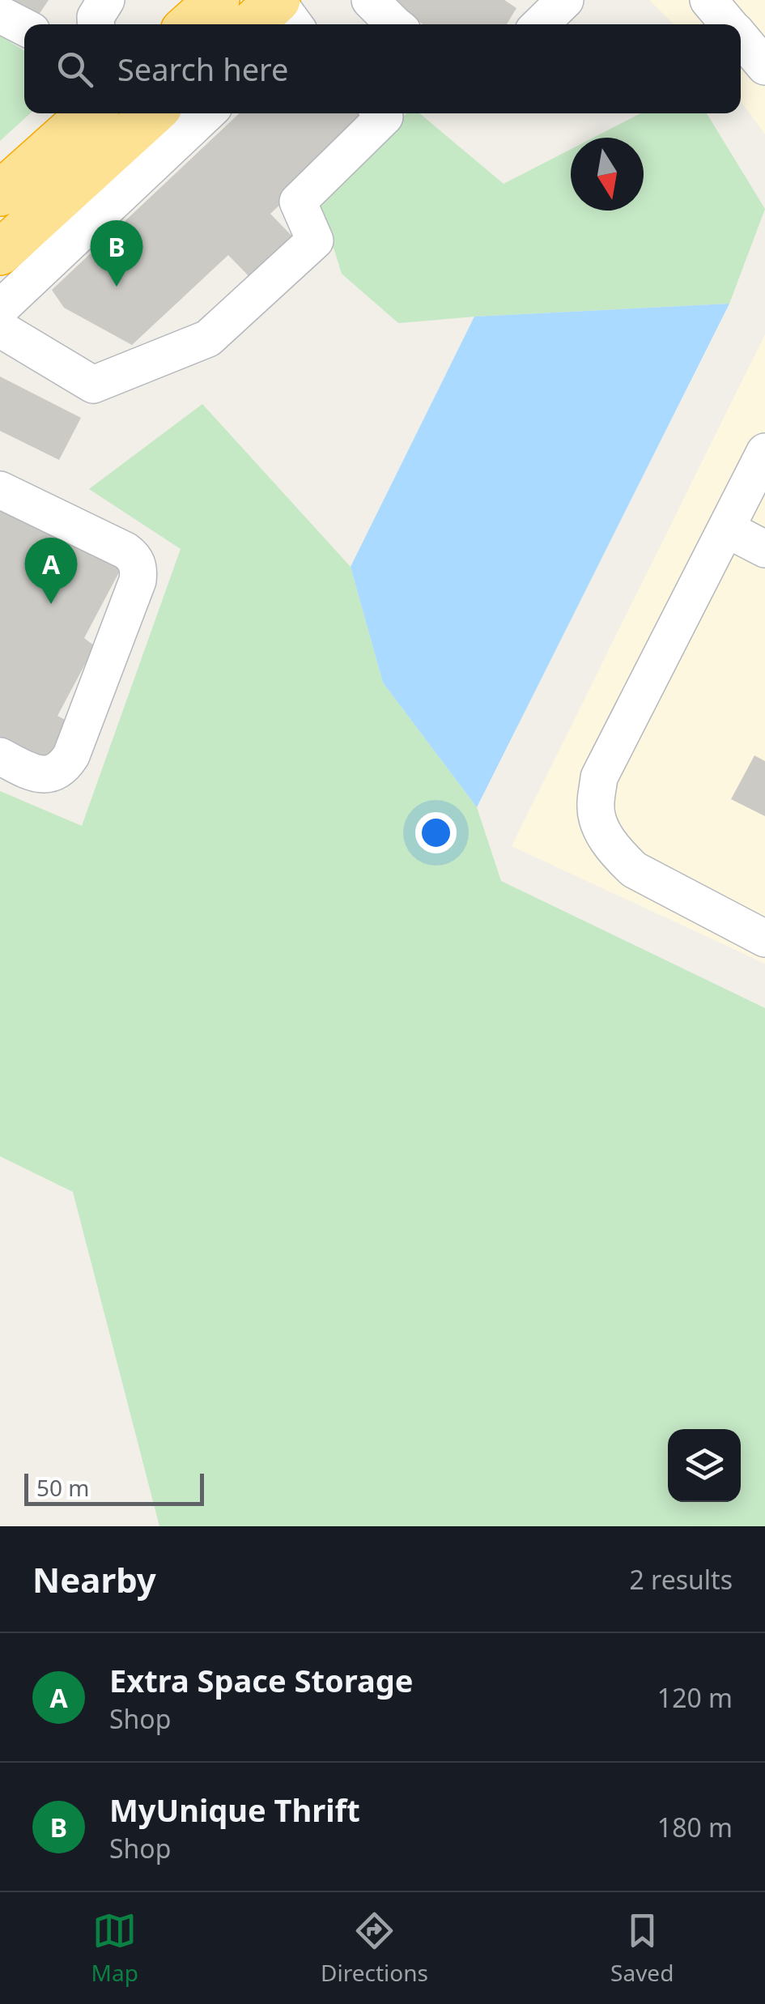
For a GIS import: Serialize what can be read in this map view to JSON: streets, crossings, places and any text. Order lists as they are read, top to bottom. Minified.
{"scale_bar":"50 m","north":"bottom","page":{"search":"Search here","pins":["B","A"],"scale":"50 m","heading":["Nearby","2 results"],"list":[{"mark":"A","name":"Extra Space Storage","note":"Shop","value":"120 m"},{"mark":"B","name":"MyUnique Thrift","note":"Shop","value":"180 m"}],"nav":["Map","Directions","Saved"]}}
